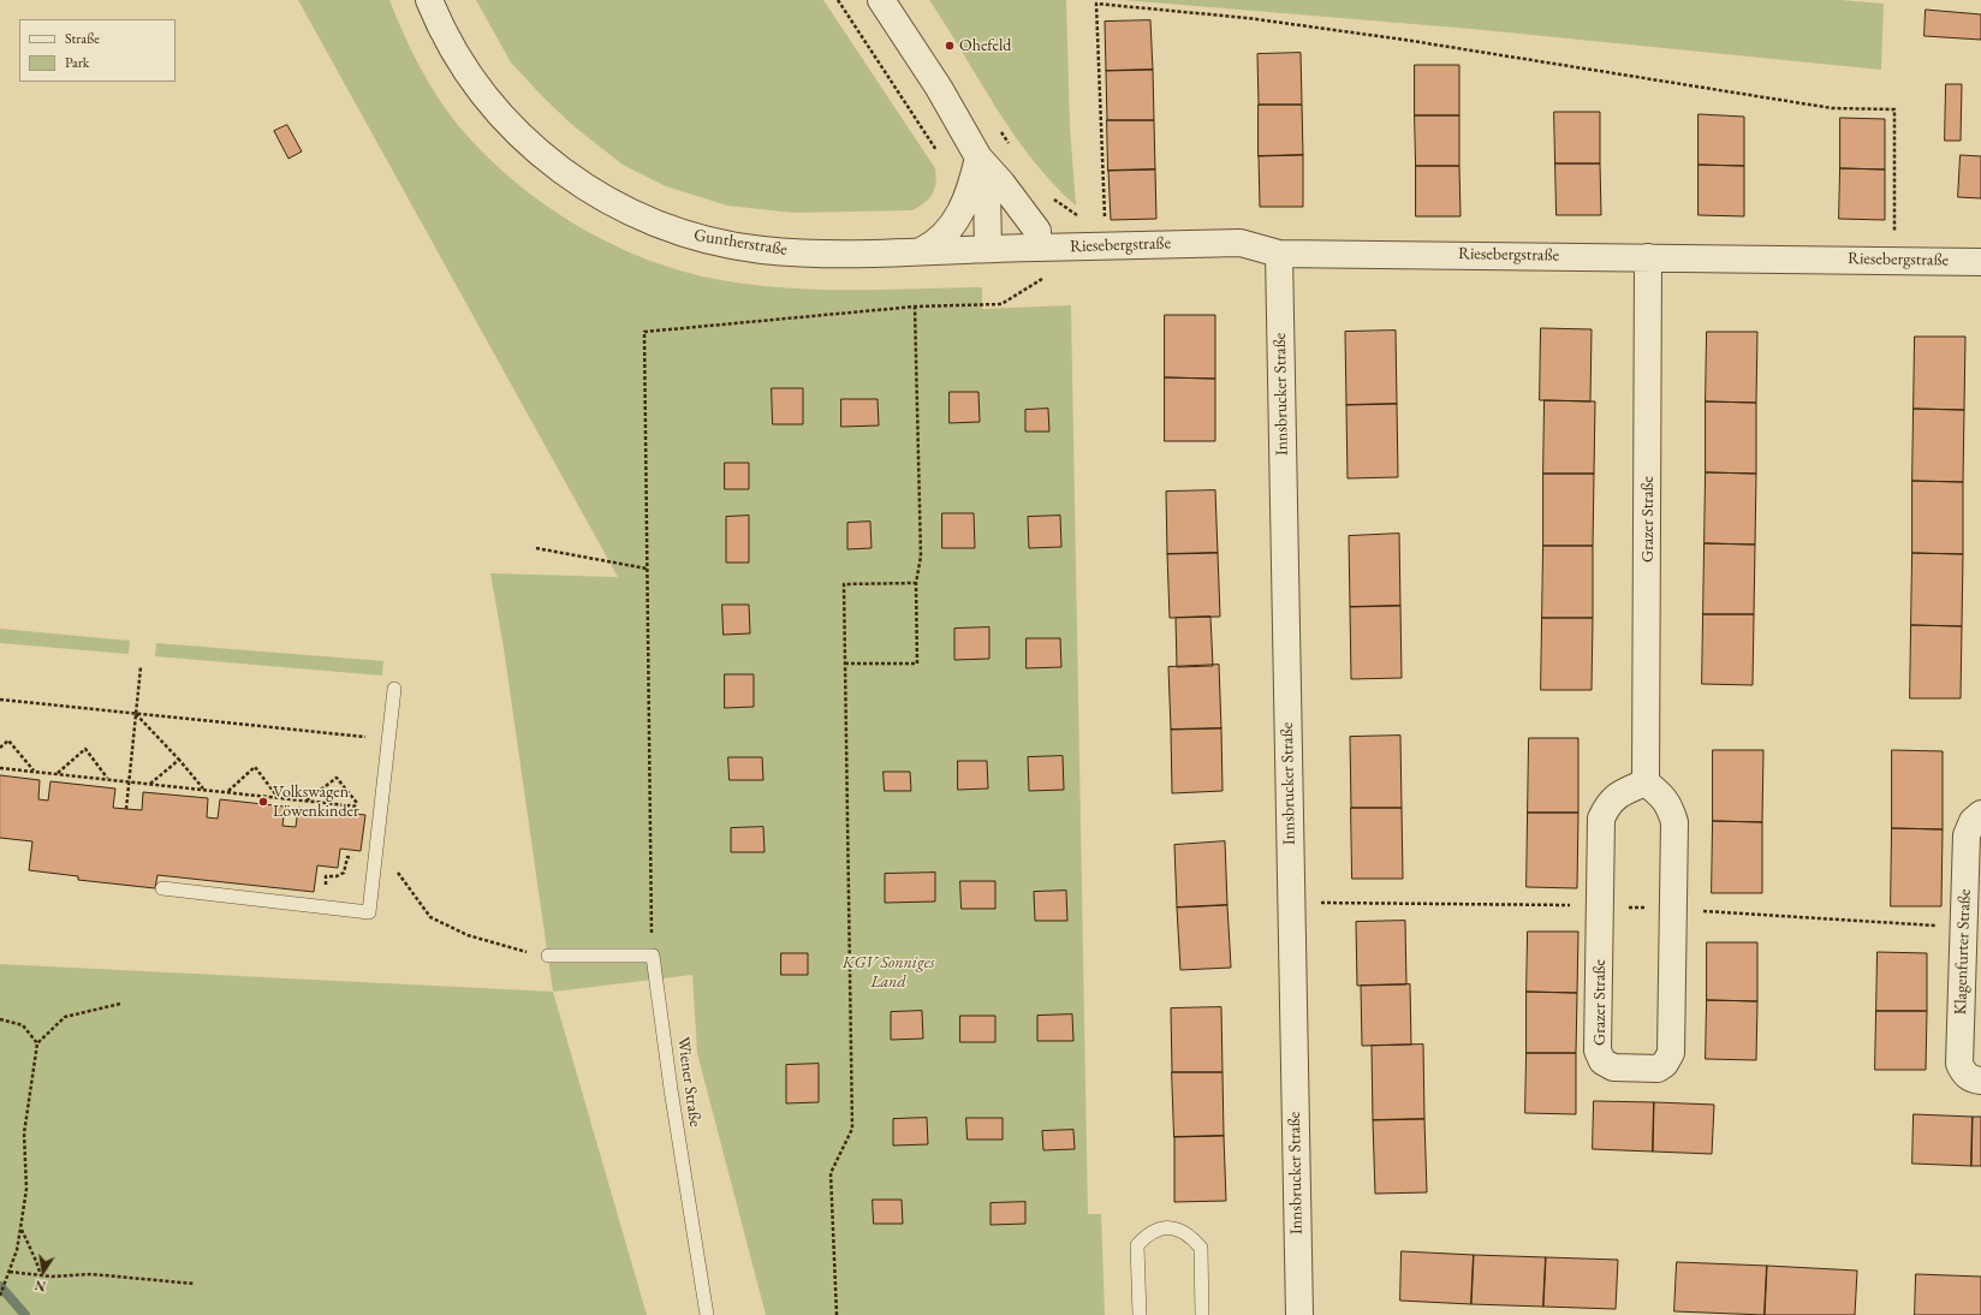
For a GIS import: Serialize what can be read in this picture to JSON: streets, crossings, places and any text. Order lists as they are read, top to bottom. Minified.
{"streets":{"street":["Guntherstraße","Riesebergstraße","Innsbrucker Straße","Grazer Straße","Klagenfurter Straße"],"lane":["Wiener Straße"]},"crossings":[["Guntherstraße","Riesebergstraße"],["Riesebergstraße","Innsbrucker Straße"],["Riesebergstraße","Grazer Straße"]],"parks":["KGV Sonniges Land"],"places":["Ohefeld","Volkswagen Löwenkinder"],"legend":["Straße","Park"],"north":"bottom"}
